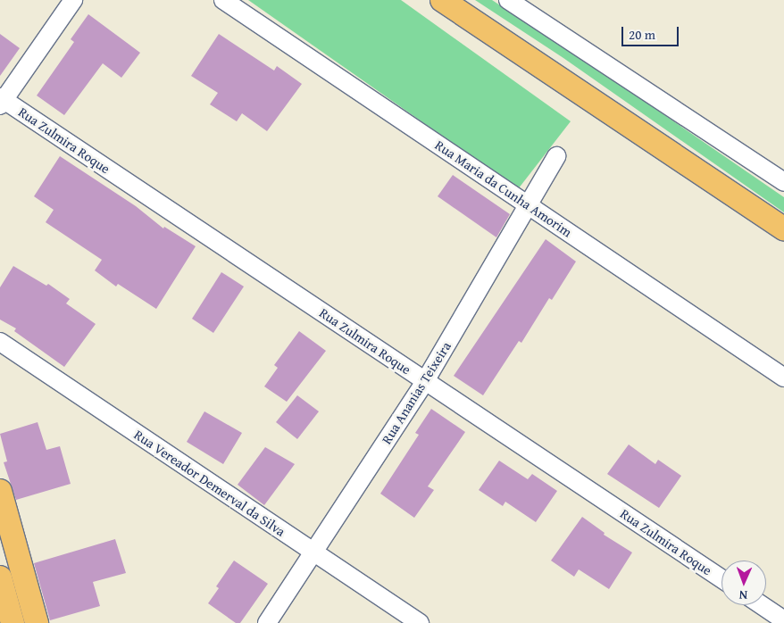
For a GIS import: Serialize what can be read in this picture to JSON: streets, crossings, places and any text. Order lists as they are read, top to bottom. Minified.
{"streets":{"street":["Rua Zulmira Roque","Rua Maria da Cunha Amorim","Rua Ananias Teixeira","Rua Vereador Demerval da Silva"]},"crossings":[["Rua Zulmira Roque","Rua Ananias Teixeira"],["Rua Maria da Cunha Amorim","Rua Ananias Teixeira"],["Rua Ananias Teixeira","Rua Vereador Demerval da Silva"]],"scale_bar":"20 m","north":"bottom"}
